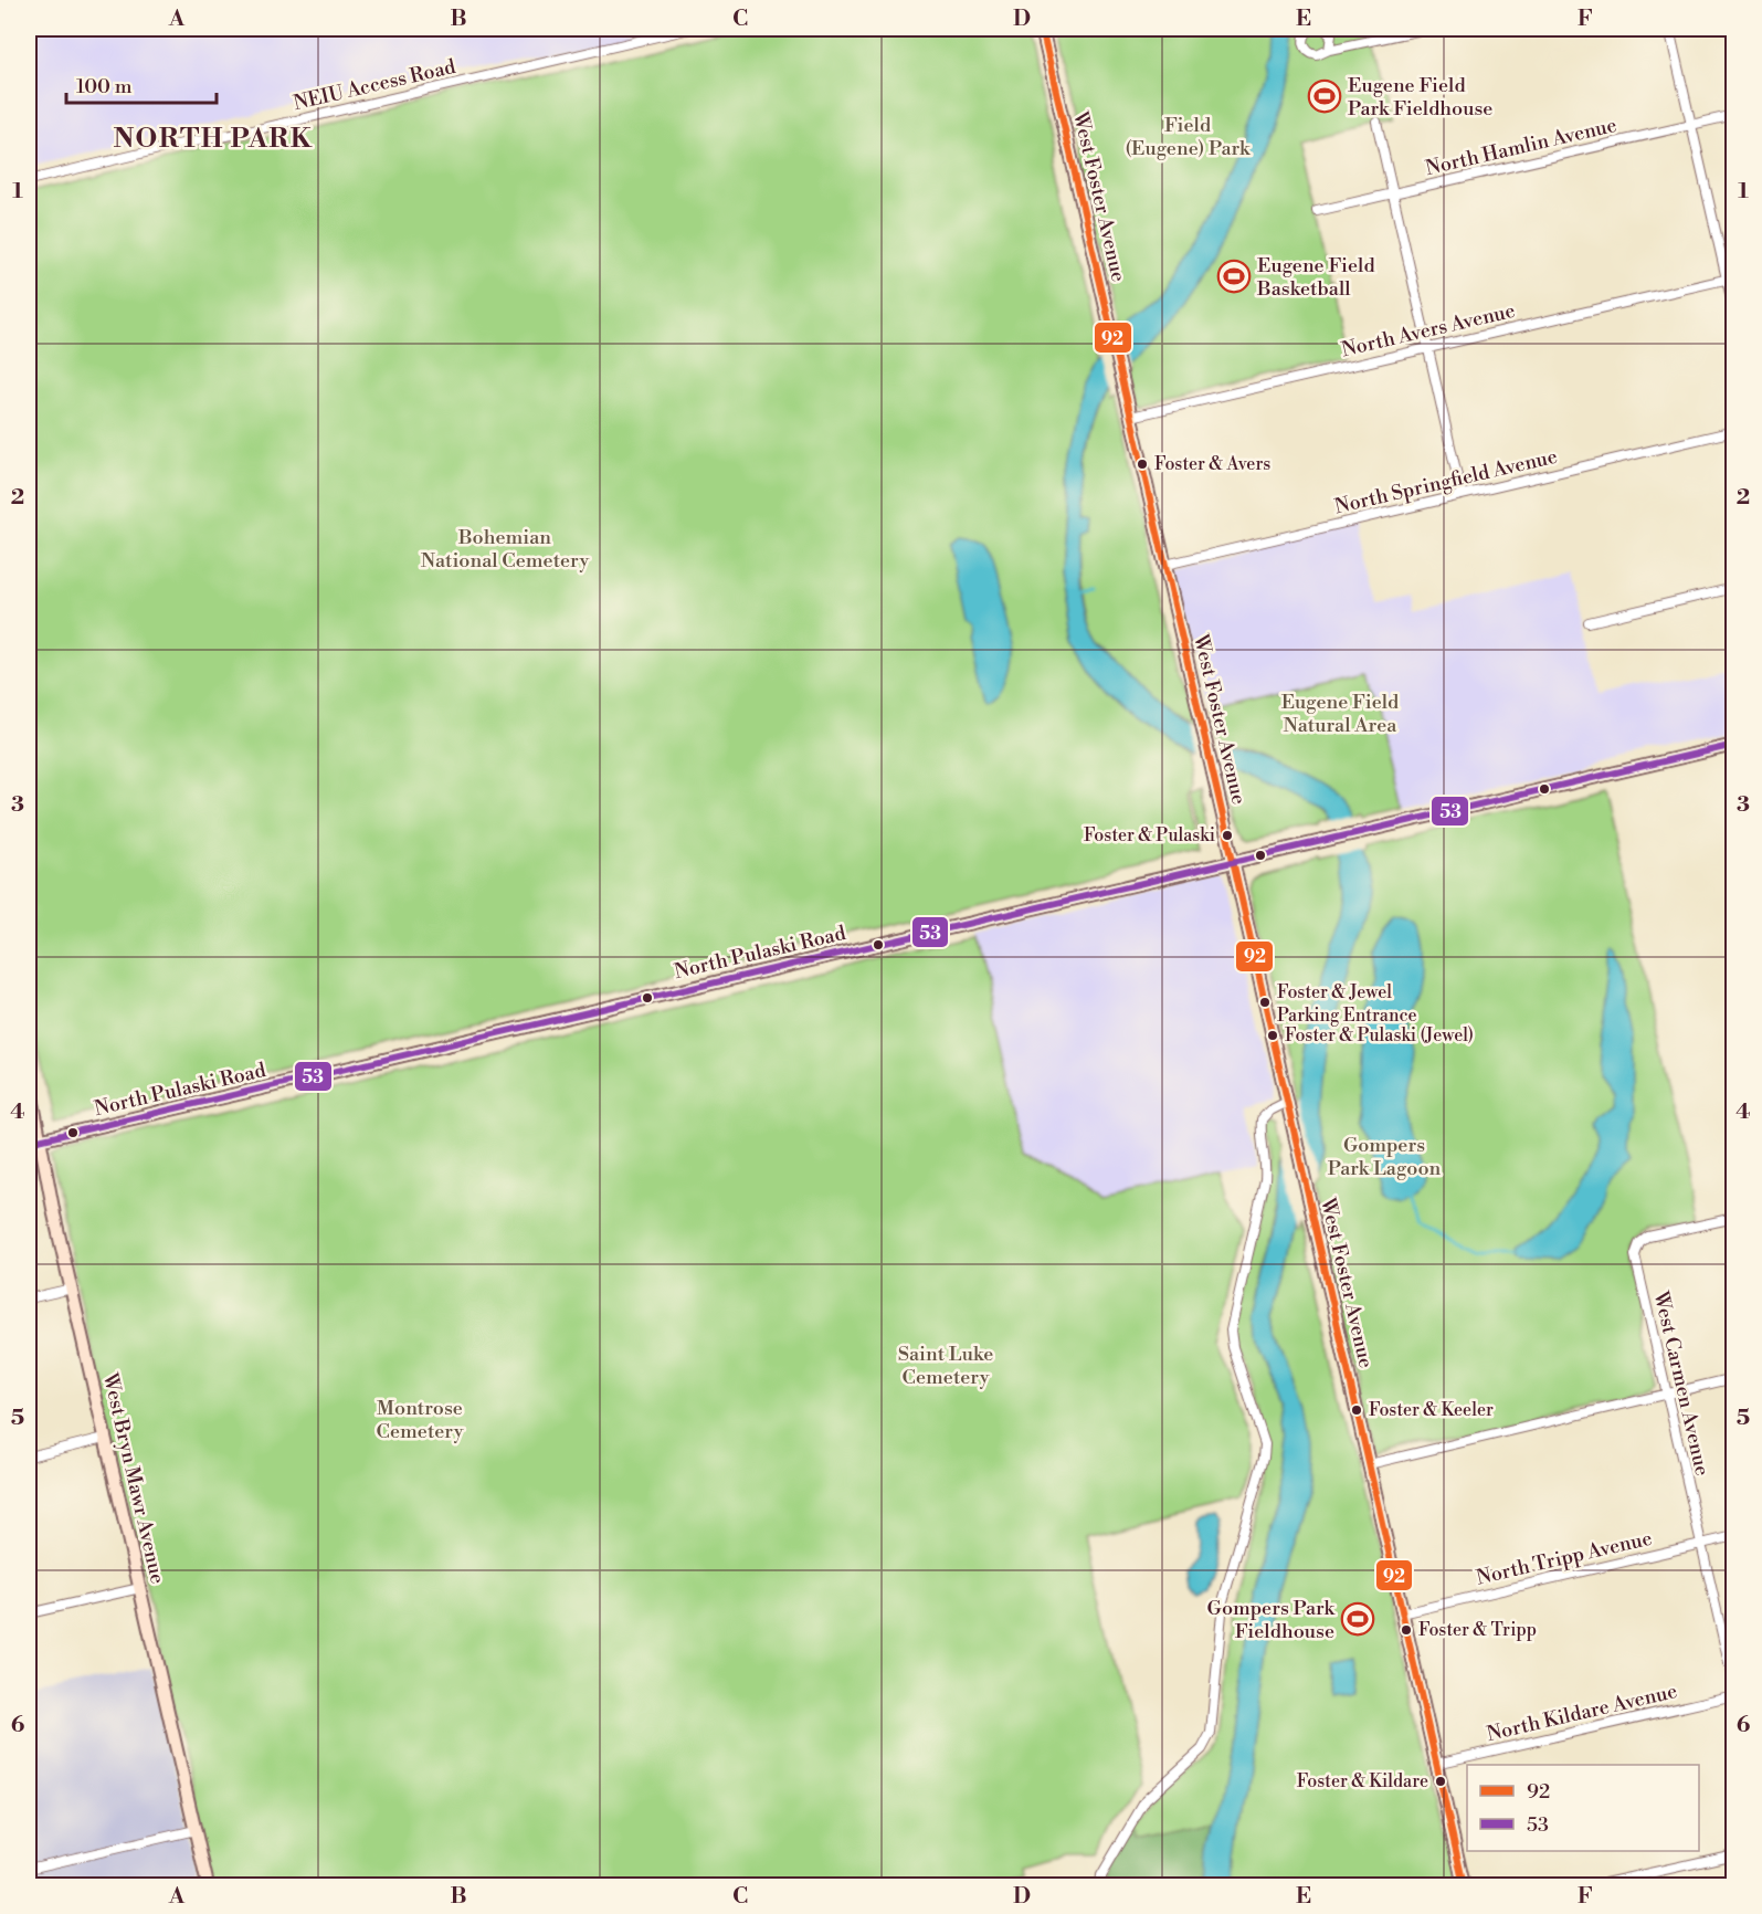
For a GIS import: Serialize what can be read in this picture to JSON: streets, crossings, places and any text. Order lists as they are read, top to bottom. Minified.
{"streets":{"main road":["West Foster Avenue","North Pulaski Road","West Bryn Mawr Avenue"],"street":["NEIU Access Road","North Hamlin Avenue","North Avers Avenue","North Springfield Avenue","West Carmen Avenue","North Tripp Avenue","North Kildare Avenue"]},"crossings":[["West Foster Avenue","North Avers Avenue"],["West Foster Avenue","North Springfield Avenue"],["West Foster Avenue","North Pulaski Road"],["West Foster Avenue","North Tripp Avenue"],["West Foster Avenue","North Kildare Avenue"],["North Pulaski Road","West Bryn Mawr Avenue"],["West Carmen Avenue","North Tripp Avenue"]],"districts":["NORTH PARK"],"parks":["Field (Eugene) Park","Bohemian National Cemetery","Eugene Field Natural Area","Gompers Park Lagoon","Saint Luke Cemetery","Montrose Cemetery"],"places":{"sports":["Eugene Field Park Fieldhouse","Eugene Field Basketball","Gompers Park Fieldhouse"],"other":["Foster & Avers","Foster & Pulaski","Foster & Jewel Parking Entrance","Foster & Pulaski (Jewel)","Foster & Keeler","Foster & Tripp","Foster & Kildare"]},"lines":["transit line 92","transit line 53"],"legend":["92","53"],"scale_bar":"100 m","grid":{"columns":["A","B","C","D","E","F"],"rows":["1","2","3","4","5","6"]}}
